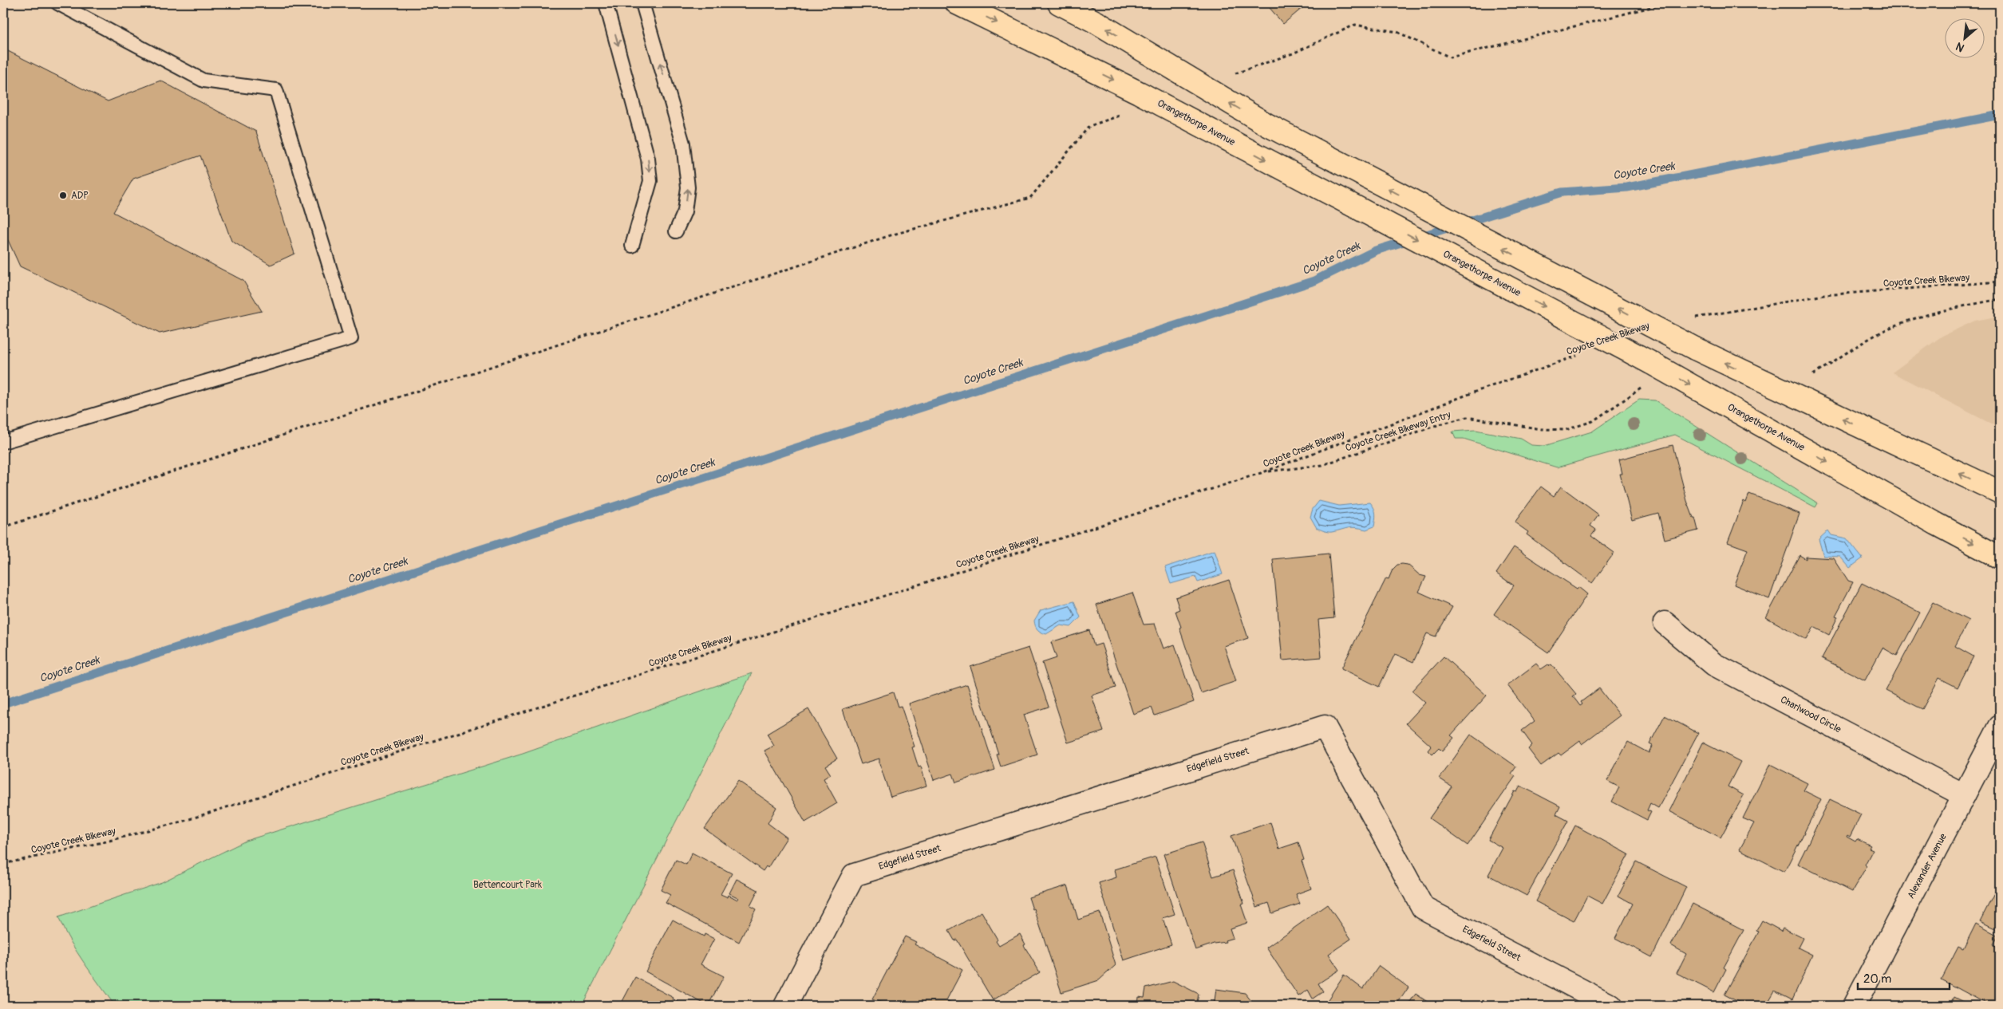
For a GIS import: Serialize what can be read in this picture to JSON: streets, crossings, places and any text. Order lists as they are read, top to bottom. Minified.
{"streets":{"main road":["Orangethorpe Avenue"],"street":["Charlwood Circle","Edgefield Street","Alexander Avenue"],"path":["Coyote Creek Bikeway","Coyote Creek Bikeway Entry"]},"crossings":[["Orangethorpe Avenue","Coyote Creek Bikeway Entry"],["Coyote Creek Bikeway","Coyote Creek Bikeway Entry"],["Charlwood Circle","Alexander Avenue"]],"water":["Coyote Creek"],"parks":["Bettencourt Park"],"places":["ADP"],"scale_bar":"20 m","north":"bottom left"}
